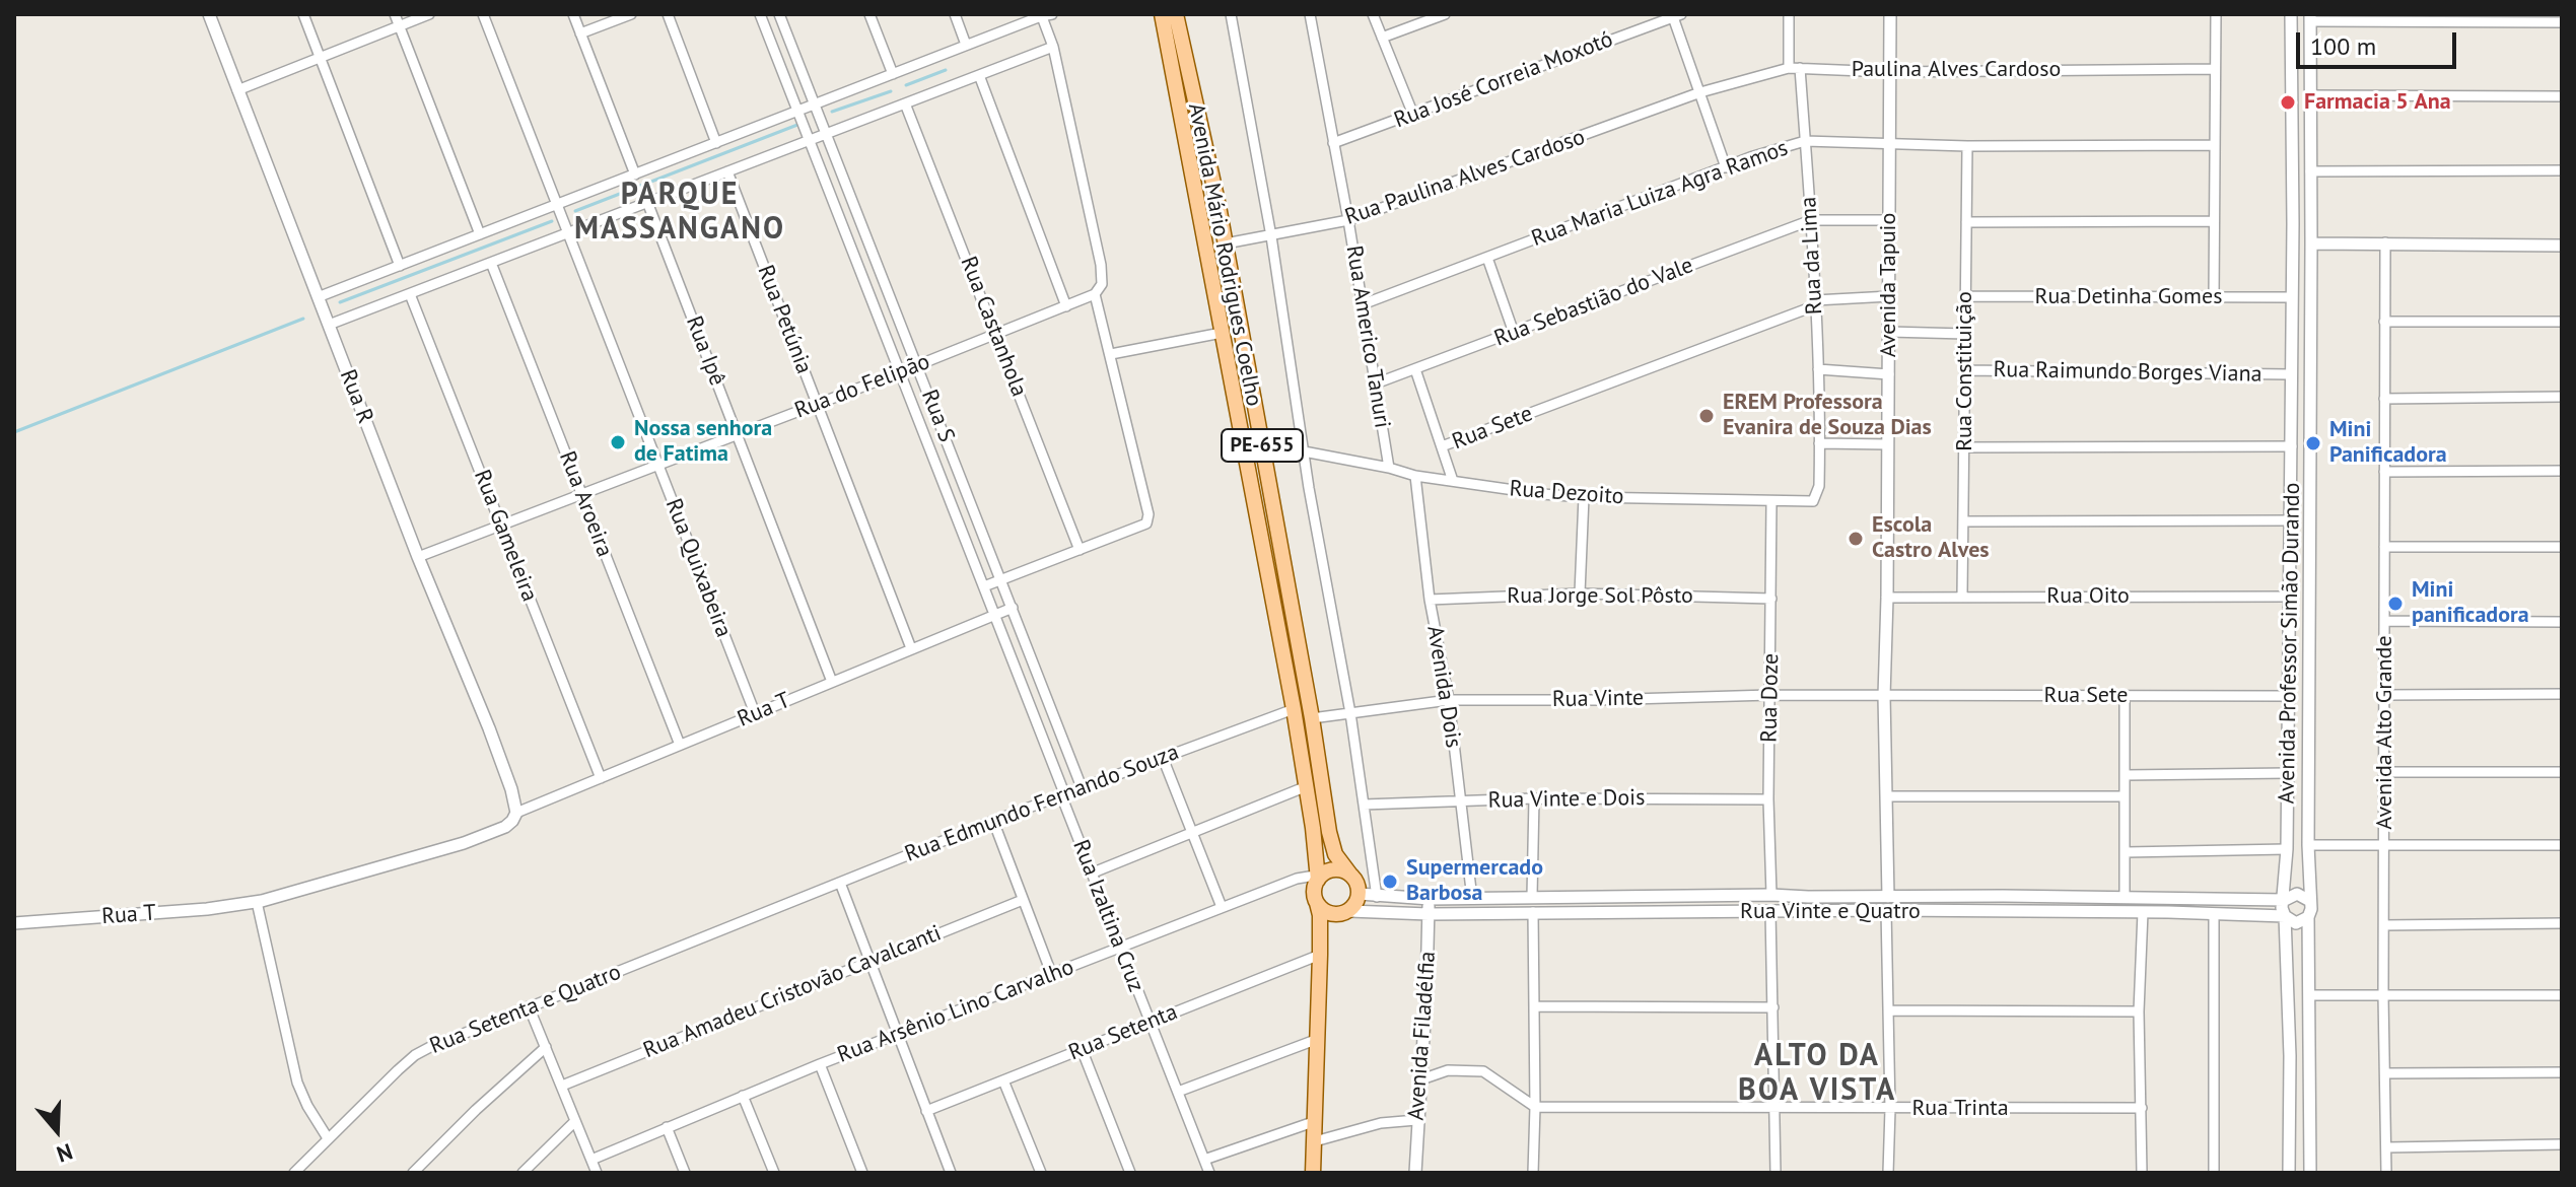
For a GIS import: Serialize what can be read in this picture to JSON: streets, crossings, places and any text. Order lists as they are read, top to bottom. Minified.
{"streets":{"main road":["Avenida Mário Rodrigues Coelho","PE-655"],"street":["Paulina Alves Cardoso","Rua José Correia Moxotó","Rua Paulina Alves Cardoso","Rua Maria Luiza Agra Ramos","Rua da Lima","Avenida Tapuio","Rua Detinha Gomes","Rua Sebastião do Vale","Rua Petúnia","Rua Castanhola","Rua Americo Tanuri","Rua Ipê","Rua Constituição","Rua Raimundo Borges Viana","Rua do Felipão","Rua R","Rua S","Rua Sete","Rua Dezoito","Rua Aroeira","Rua Gameleira","Rua Quixabeira","Rua Jorge Sol Pôsto","Rua Oito","Avenida Professor Simão Durando","Avenida Dois","Rua Doze","Rua Vinte","Rua T","Avenida Alto Grande","Rua Vinte e Dois","Rua Edmundo Fernando Souza","Rua Vinte e Quatro","Rua Izaltina Cruz","Rua Amadeu Cristovão Cavalcanti","Rua Setenta e Quatro","Rua Arsênio Lino Carvalho","Rua Setenta","Avenida Filadélfia","Rua Trinta"]},"crossings":[["Paulina Alves Cardoso","Rua Paulina Alves Cardoso"],["Paulina Alves Cardoso","Rua da Lima"],["Paulina Alves Cardoso","Avenida Tapuio"],["Rua José Correia Moxotó","Rua Americo Tanuri"],["Rua Paulina Alves Cardoso","Avenida Mário Rodrigues Coelho"],["Rua Paulina Alves Cardoso","Rua Americo Tanuri"],["Rua Maria Luiza Agra Ramos","Rua da Lima"],["Rua Maria Luiza Agra Ramos","Avenida Tapuio"],["Rua Maria Luiza Agra Ramos","Rua Americo Tanuri"],["Rua Maria Luiza Agra Ramos","Rua Constituição"],["Avenida Mário Rodrigues Coelho","PE-655"],["Avenida Mário Rodrigues Coelho","Rua Dezoito"],["Avenida Mário Rodrigues Coelho","Rua Vinte"],["Avenida Mário Rodrigues Coelho","Rua Edmundo Fernando Souza"],["Avenida Mário Rodrigues Coelho","Rua Vinte e Quatro"],["Avenida Mário Rodrigues Coelho","Rua Arsênio Lino Carvalho"],["Rua da Lima","Rua Sebastião do Vale"],["Rua da Lima","Rua Sete"],["Rua da Lima","Rua Dezoito"],["Avenida Tapuio","Rua Sete"],["Avenida Tapuio","Rua Oito"],["Avenida Tapuio","Rua Vinte"],["Avenida Tapuio","Rua Vinte e Quatro"],["Rua Detinha Gomes","Rua Constituição"],["Rua Detinha Gomes","Avenida Professor Simão Durando"],["Rua Sebastião do Vale","Rua Americo Tanuri"],["Rua Petúnia","Rua do Felipão"],["Rua Petúnia","Rua T"],["Rua Castanhola","Rua do Felipão"],["Rua Americo Tanuri","Rua Dezoito"],["Rua Ipê","Rua do Felipão"],["Rua Ipê","Rua T"],["Rua Constituição","Rua Raimundo Borges Viana"],["Rua Constituição","Rua Oito"],["Rua Raimundo Borges Viana","Avenida Professor Simão Durando"],["Rua do Felipão","Rua R"],["Rua do Felipão","Rua S"],["Rua do Felipão","Rua Aroeira"],["Rua do Felipão","Rua Gameleira"],["Rua do Felipão","Rua Quixabeira"],["Rua R","Rua T"],["Rua S","Rua T"],["Rua S","Rua Edmundo Fernando Souza"],["Rua S","Rua Izaltina Cruz"],["Rua Sete","Avenida Professor Simão Durando"],["Rua Sete","Rua Vinte"],["PE-655","Rua Vinte e Quatro"],["PE-655","Rua Arsênio Lino Carvalho"],["PE-655","Rua Setenta"],["Rua Dezoito","Avenida Dois"],["Rua Dezoito","Rua Doze"],["Rua Aroeira","Rua T"],["Rua Gameleira","Rua T"],["Rua Quixabeira","Rua T"],["Rua Jorge Sol Pôsto","Avenida Dois"],["Rua Jorge Sol Pôsto","Rua Doze"],["Rua Oito","Avenida Professor Simão Durando"],["Avenida Professor Simão Durando","Rua Vinte e Quatro"],["Avenida Dois","Rua Vinte"],["Avenida Dois","Rua Vinte e Dois"],["Avenida Dois","Rua Vinte e Quatro"],["Rua Doze","Rua Vinte"],["Rua Doze","Rua Vinte e Dois"],["Rua Doze","Rua Vinte e Quatro"],["Rua T","Rua Izaltina Cruz"],["Rua Edmundo Fernando Souza","Rua Izaltina Cruz"],["Rua Edmundo Fernando Souza","Rua Setenta e Quatro"],["Rua Vinte e Quatro","Rua Arsênio Lino Carvalho"],["Rua Vinte e Quatro","Avenida Filadélfia"],["Rua Izaltina Cruz","Rua Arsênio Lino Carvalho"],["Rua Izaltina Cruz","Rua Setenta"]],"districts":["PARQUE MASSANGANO","ALTO DA BOA VISTA"],"places":["Farmacia 5 Ana","EREM Professora Evanira de Souza Dias","Nossa senhora de Fatima","Mini Panificadora","Escola Castro Alves","Mini panificadora","Supermercado Barbosa"],"scale_bar":"100 m","north":"bottom"}
